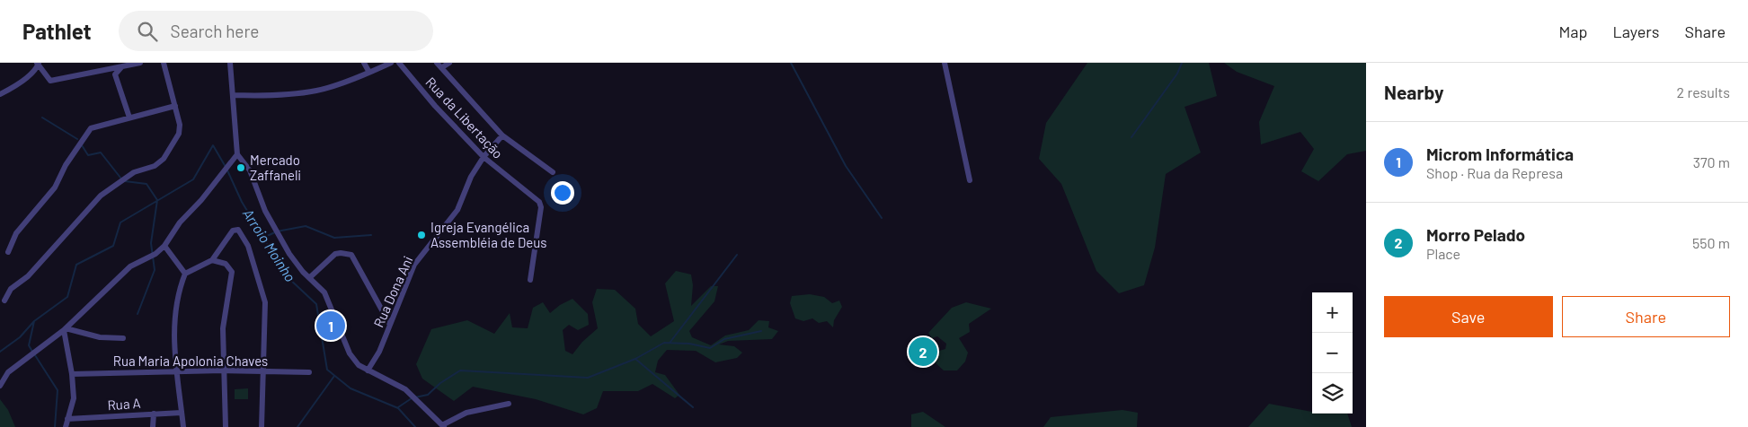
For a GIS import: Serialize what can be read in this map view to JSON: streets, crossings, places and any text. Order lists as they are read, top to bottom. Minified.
{"streets":{"street":["Rua da Libertação","Rua Dona Ani","Rua Maria Apolonia Chaves","Rua A"]},"crossings":[["Rua da Libertação","Rua Dona Ani"]],"water":["Arroio Moinho"],"places":["Mercado Zaffaneli","Igreja Evangélica Assembléia de Deus"],"page":{"header":"Pathlet","search":"Search here","nav":["Map","Layers","Share"],"heading":["Nearby","2 results"],"list":[{"mark":"1","name":"Microm Informática","note":"Shop · Rua da Represa","value":"370 m"},{"mark":"2","name":"Morro Pelado","note":"Place","value":"550 m"}],"buttons":["Save","Share"],"map_buttons":["+","−"],"pins":["1","2"]}}
